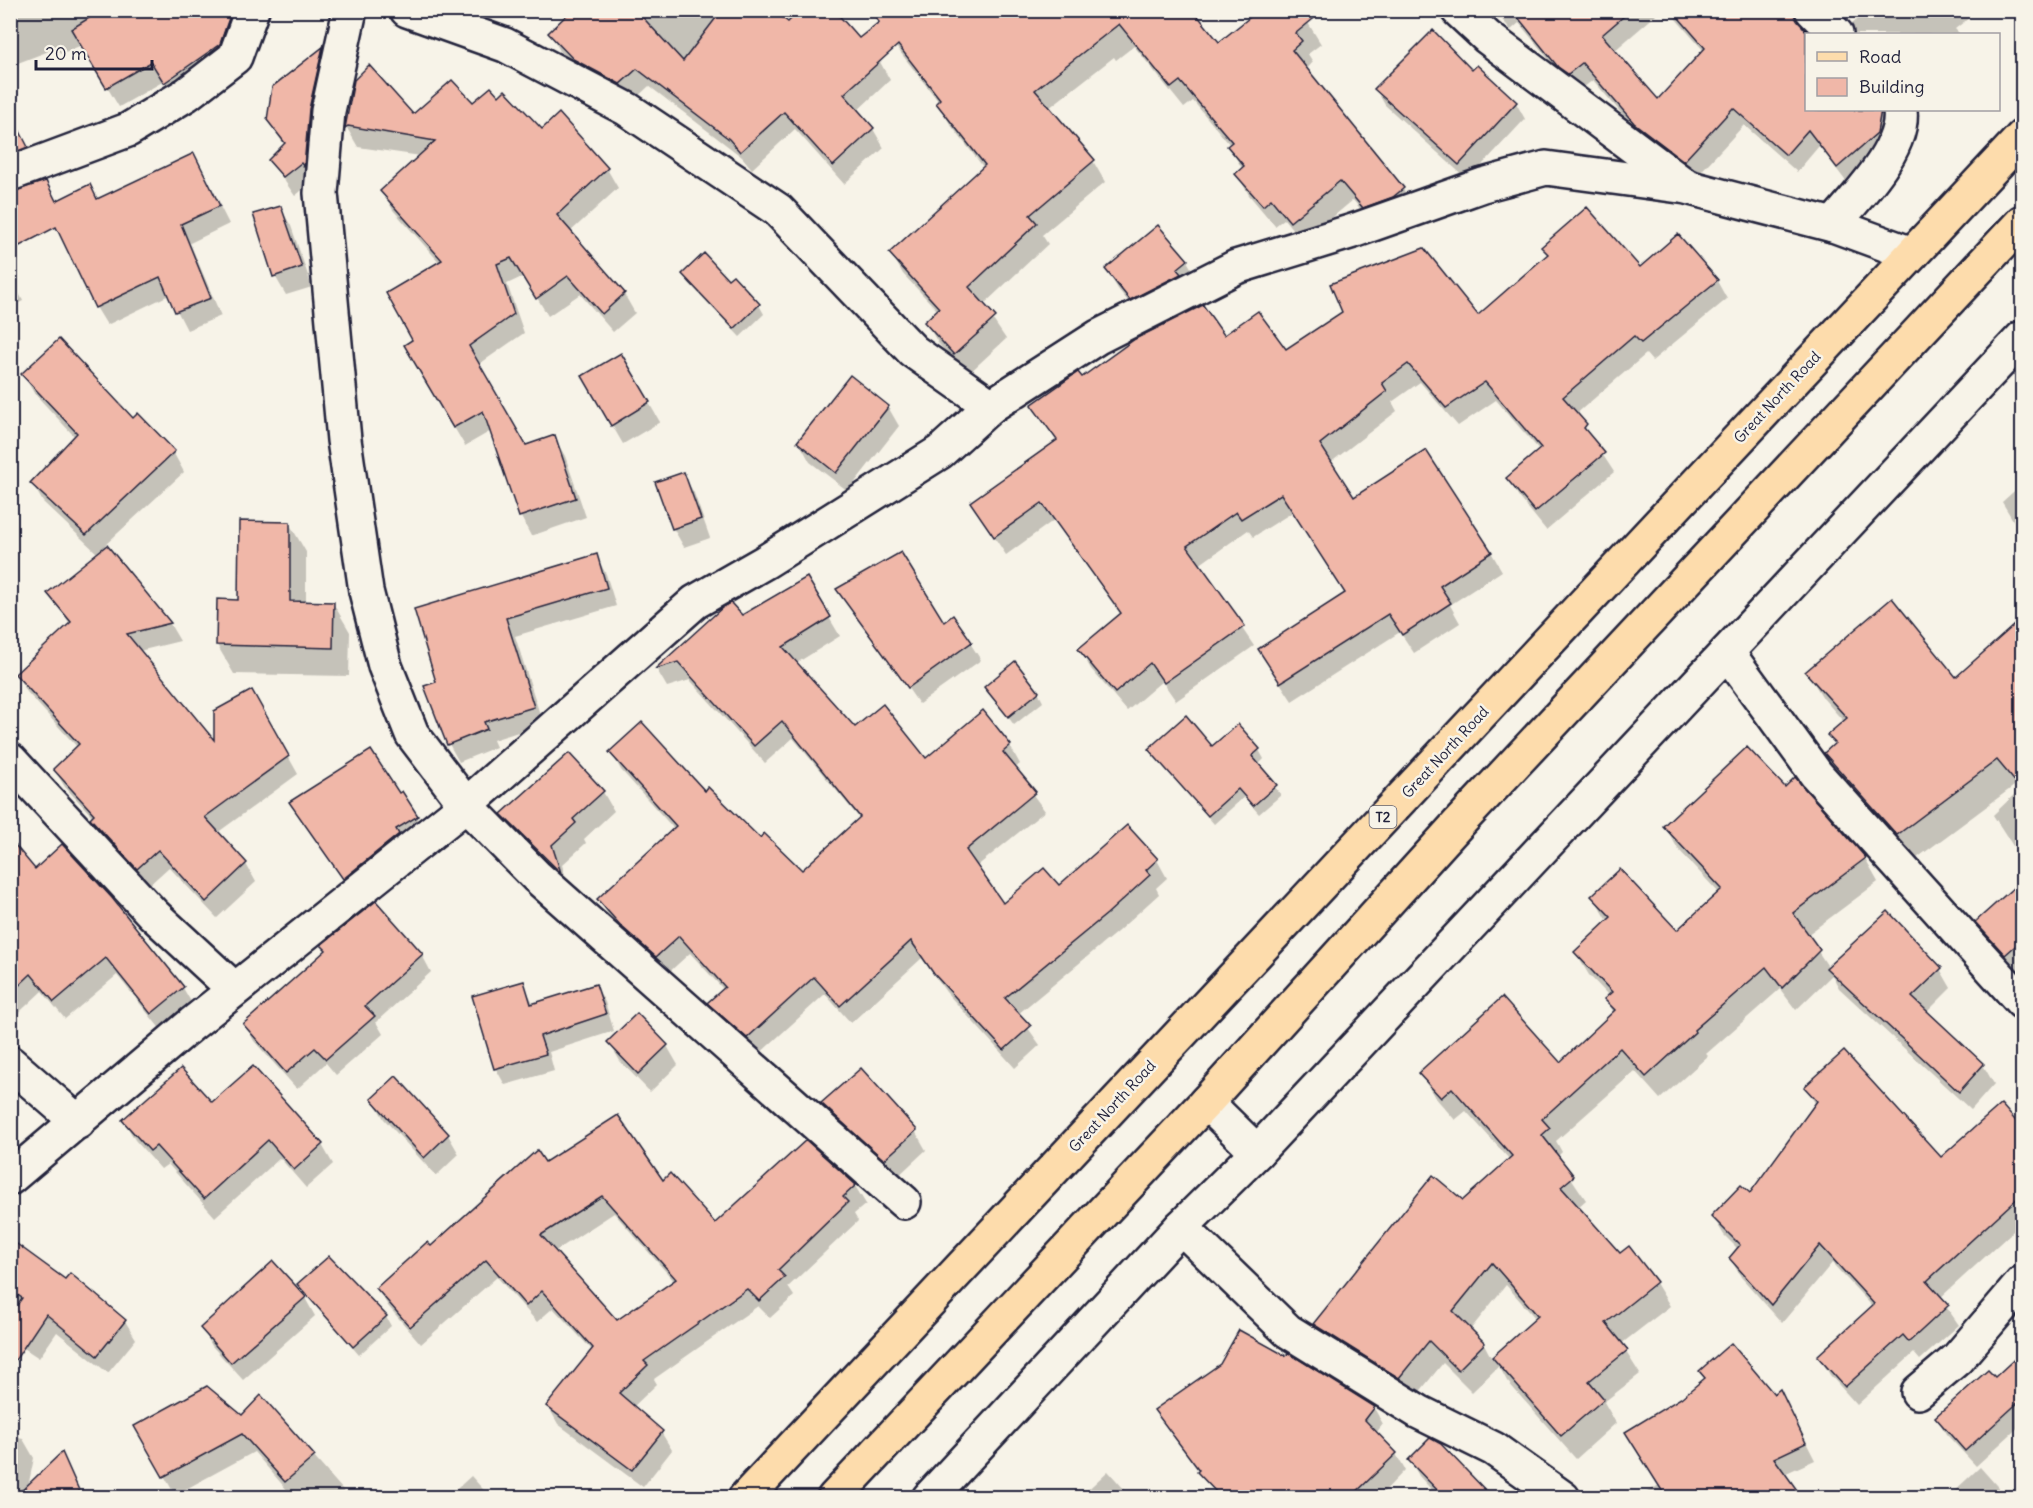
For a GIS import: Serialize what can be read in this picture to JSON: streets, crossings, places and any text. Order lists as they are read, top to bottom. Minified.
{"streets":{"main road":["Great North Road","T2"]},"legend":["Road","Building"],"scale_bar":"20 m"}
